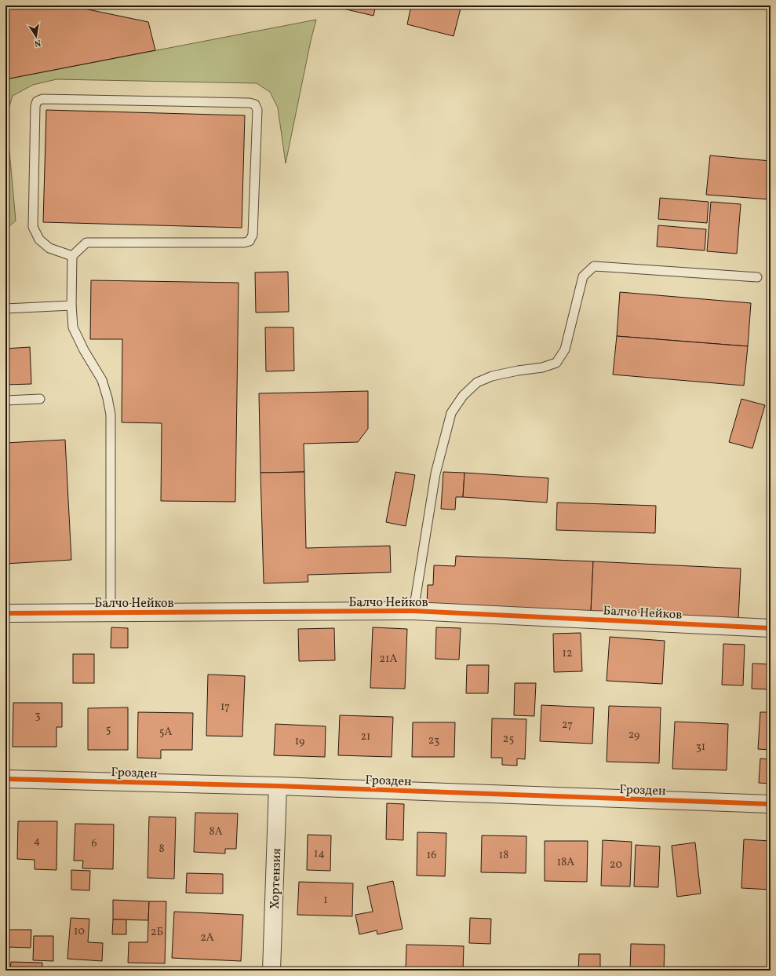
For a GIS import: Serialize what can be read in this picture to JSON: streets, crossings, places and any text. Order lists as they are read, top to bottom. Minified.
{"streets":{"street":["Балчо Нейков","Грозден","Хортензия"]},"crossings":[["Грозден","Хортензия"]],"house_numbers":["12","21А","17","3","27","5","5А","29","21","25","23","19","31","8А","4","6","8","14","16","18","18А","20","1","10","2Б","2А"],"north":"bottom"}
